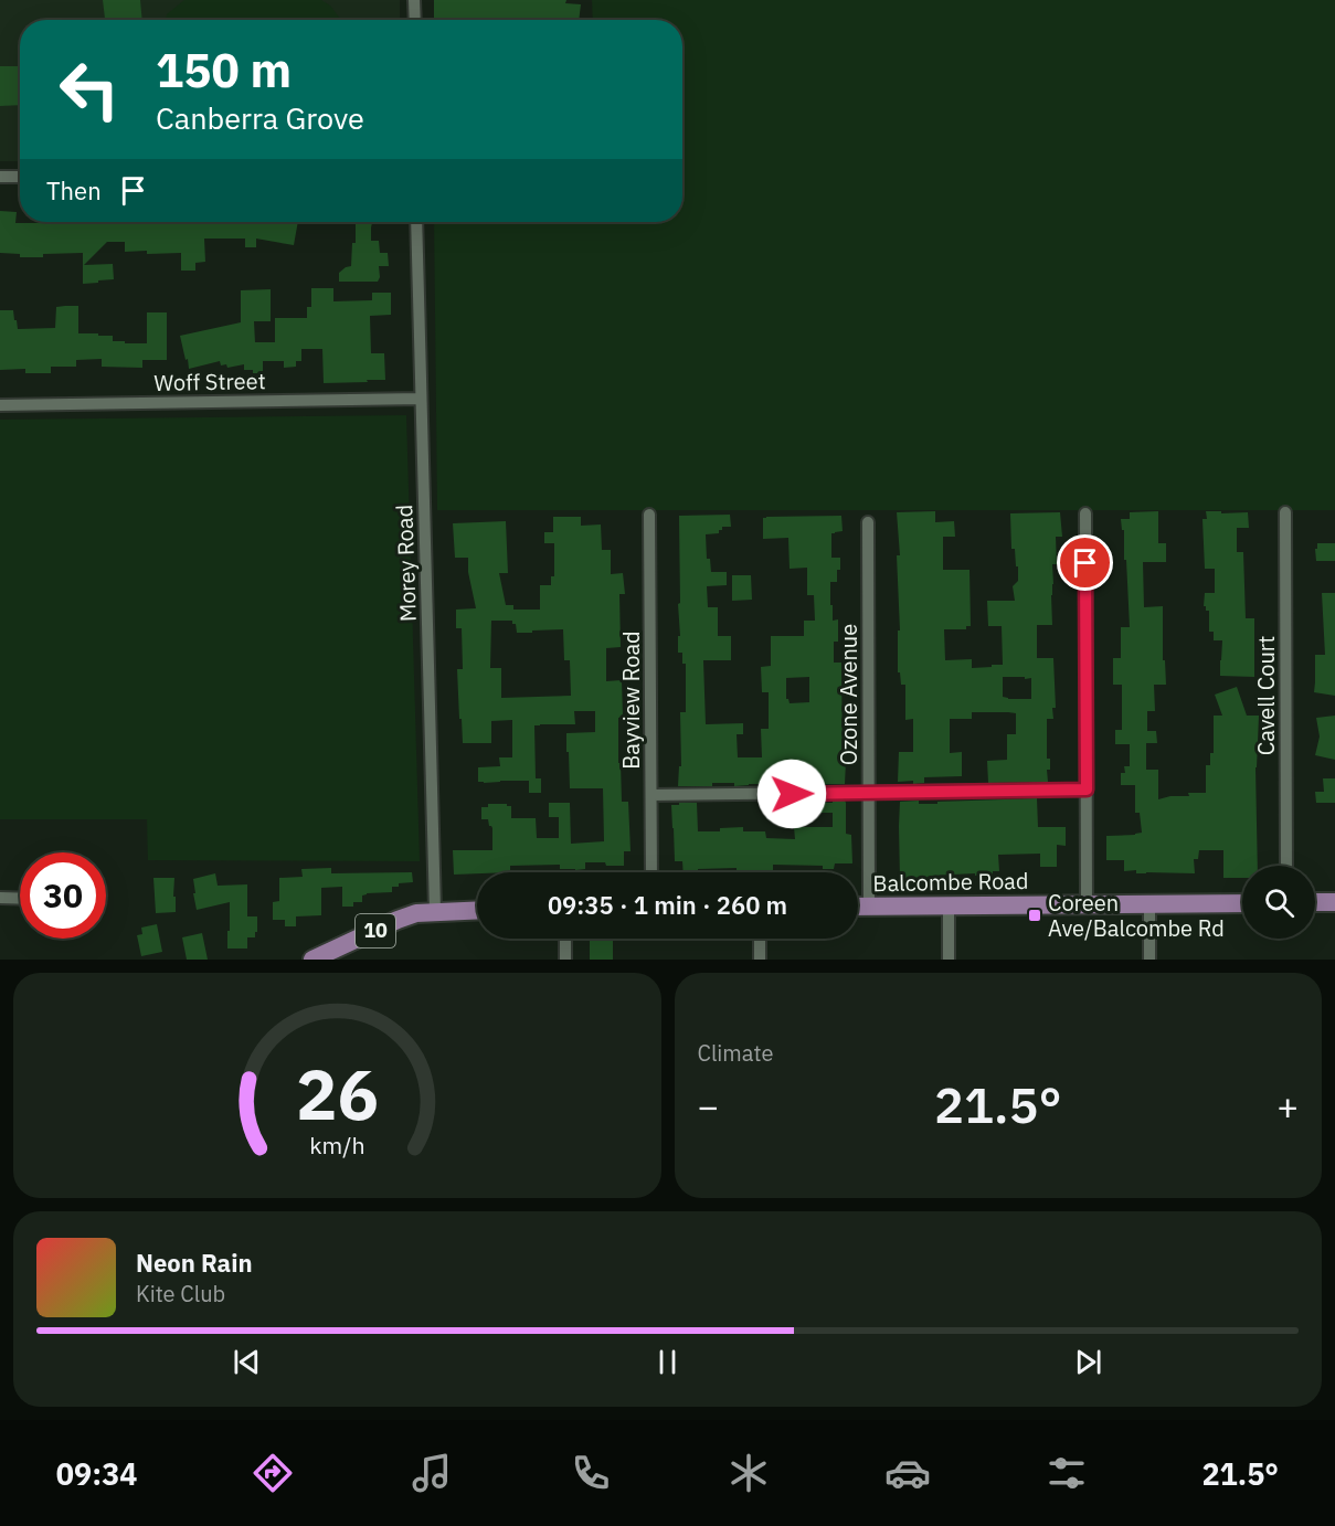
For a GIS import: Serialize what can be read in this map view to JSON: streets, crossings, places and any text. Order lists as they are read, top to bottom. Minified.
{"streets":{"main road":["Balcombe Road","10"],"street":["Woff Street","Morey Road","Ozone Avenue","Cavell Court","Bayview Road"]},"crossings":[["Woff Street","Morey Road"],["Morey Road","10"],["Ozone Avenue","Balcombe Road"]],"places":{"transit":["Coreen Ave/Balcombe Rd"]},"page":{"turn":["150 m","Canberra Grove"],"then":"Then","limit":"30","trip":"09:35 · 1 min · 260 m","tile":"Climate","heat":["−","21.5°","+"],"song":["Neon Rain","Kite Club"],"tabs":["09:34","21.5°"],"gauge":["26","km/h"]}}
